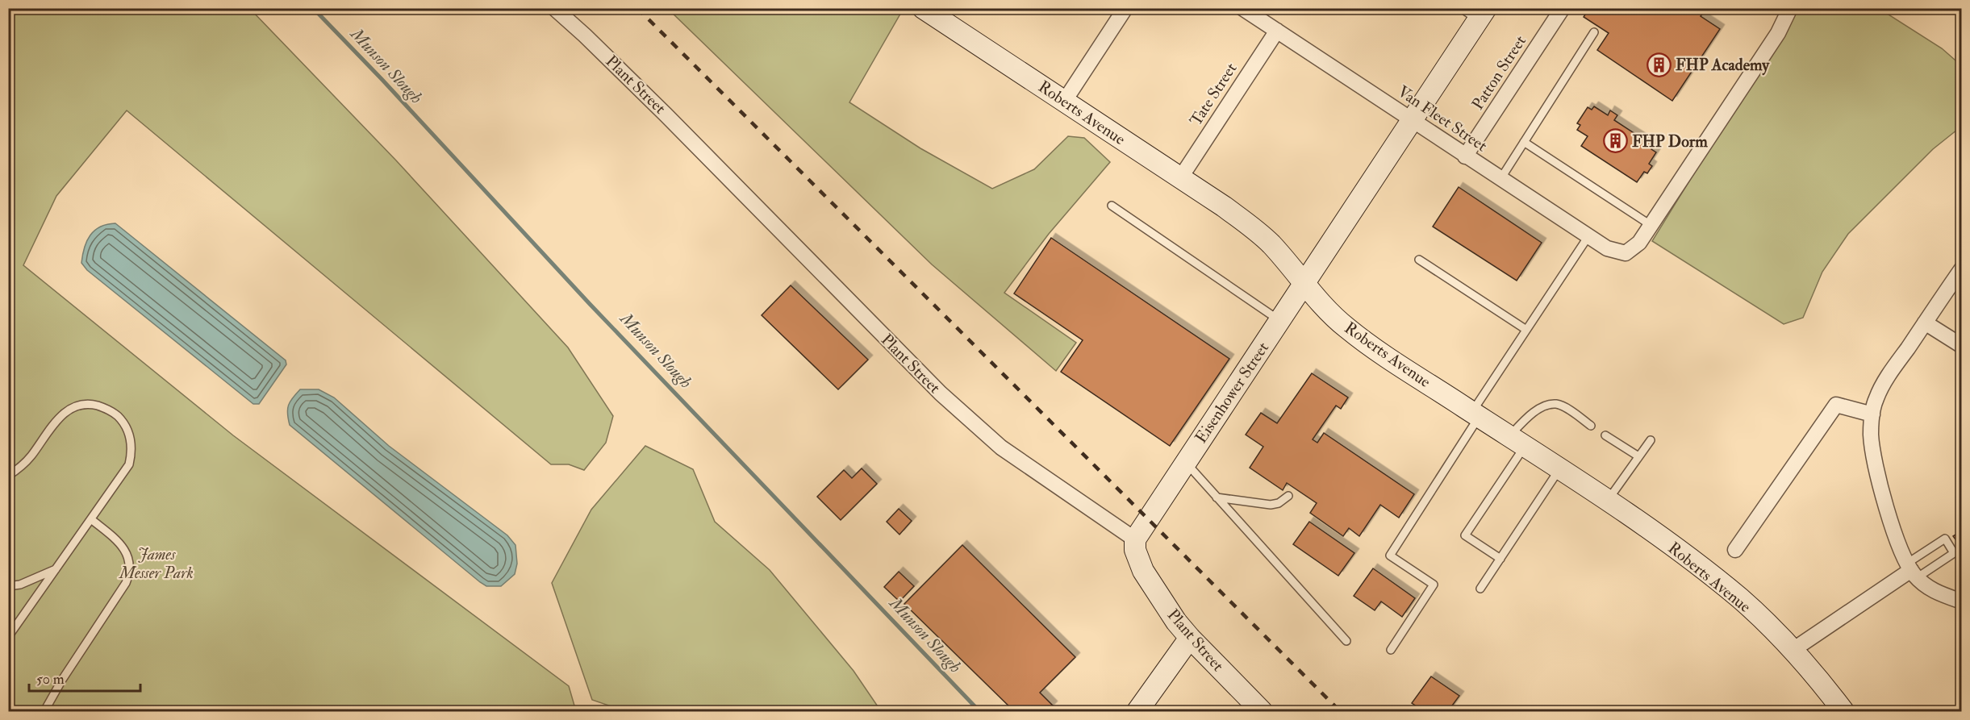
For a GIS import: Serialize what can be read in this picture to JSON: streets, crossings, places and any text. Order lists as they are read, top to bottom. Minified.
{"streets":{"street":["Patton Street","Plant Street","Tate Street","Roberts Avenue","Van Fleet Street","Eisenhower Street"]},"crossings":[["Patton Street","Van Fleet Street"],["Plant Street","Eisenhower Street"],["Tate Street","Roberts Avenue"],["Tate Street","Van Fleet Street"],["Roberts Avenue","Eisenhower Street"],["Van Fleet Street","Eisenhower Street"]],"water":["Munson Slough"],"parks":["James Messer Park"],"places":{"building":["FHP Academy","FHP Dorm"]},"scale_bar":"50 m"}
